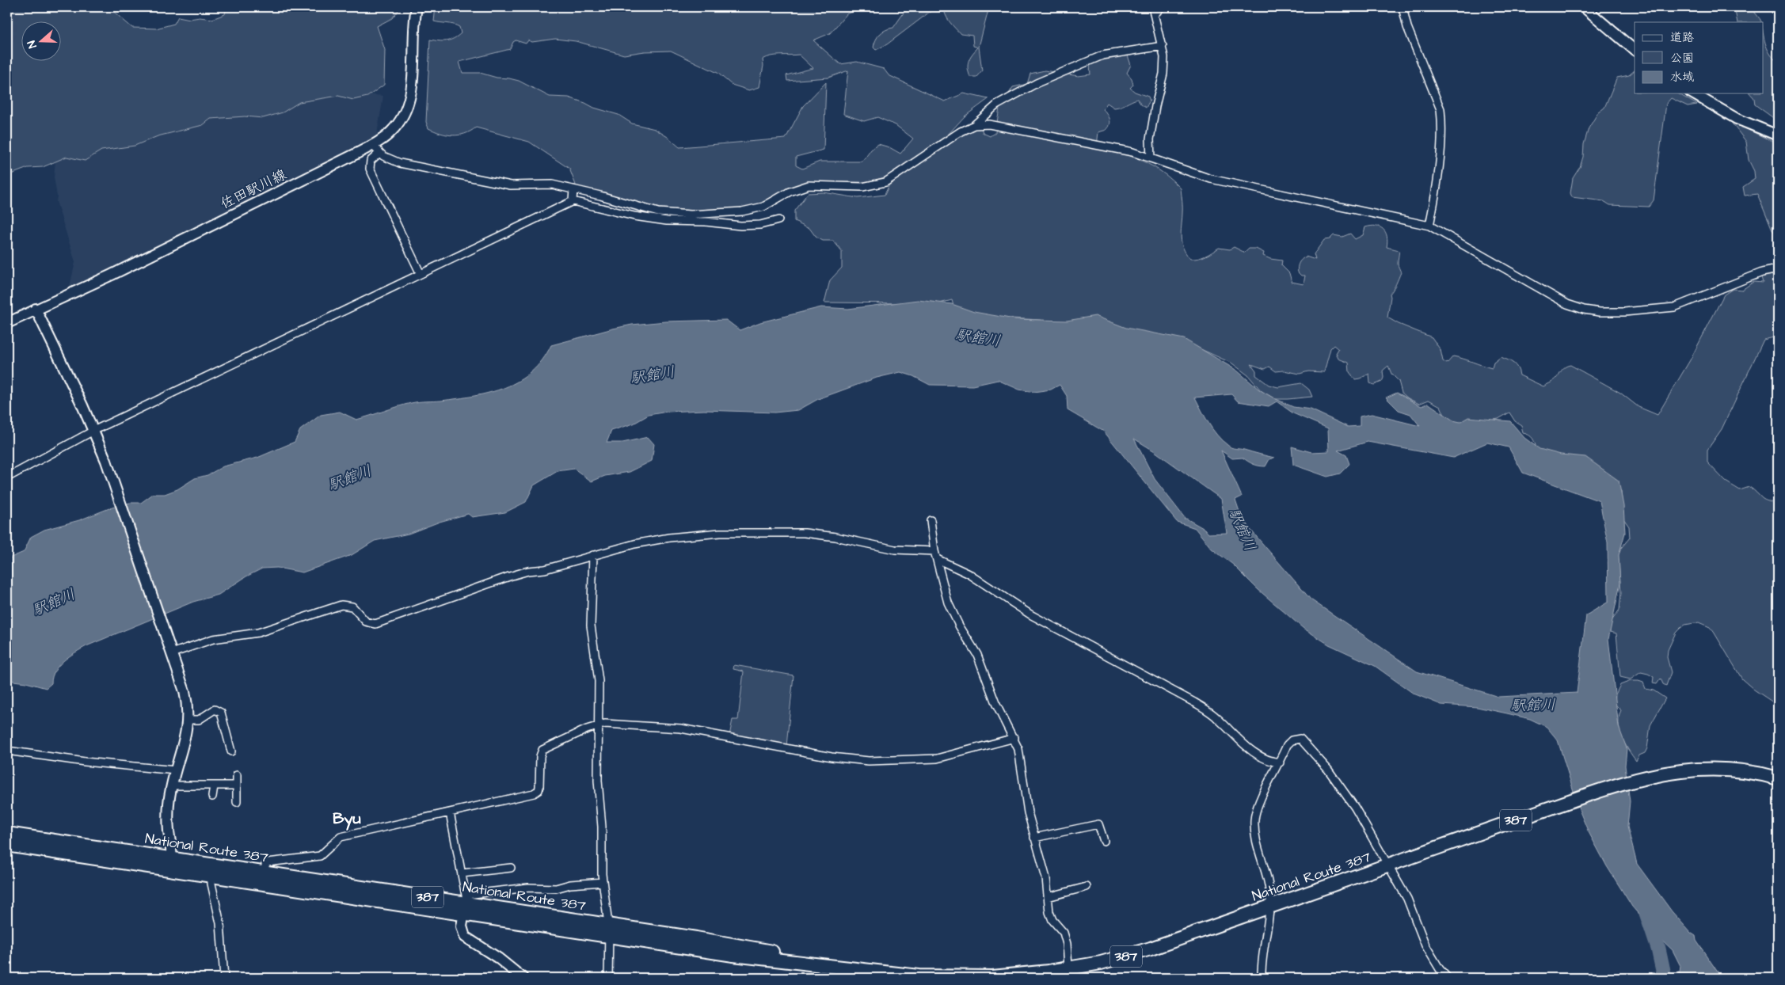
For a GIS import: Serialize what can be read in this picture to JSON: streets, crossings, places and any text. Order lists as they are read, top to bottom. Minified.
{"streets":{"highway":["387","National Route 387"],"street":["佐田駅川線"]},"districts":["Byu"],"water":["駅館川"],"legend":["道路","公園","水域"],"north":"left"}
